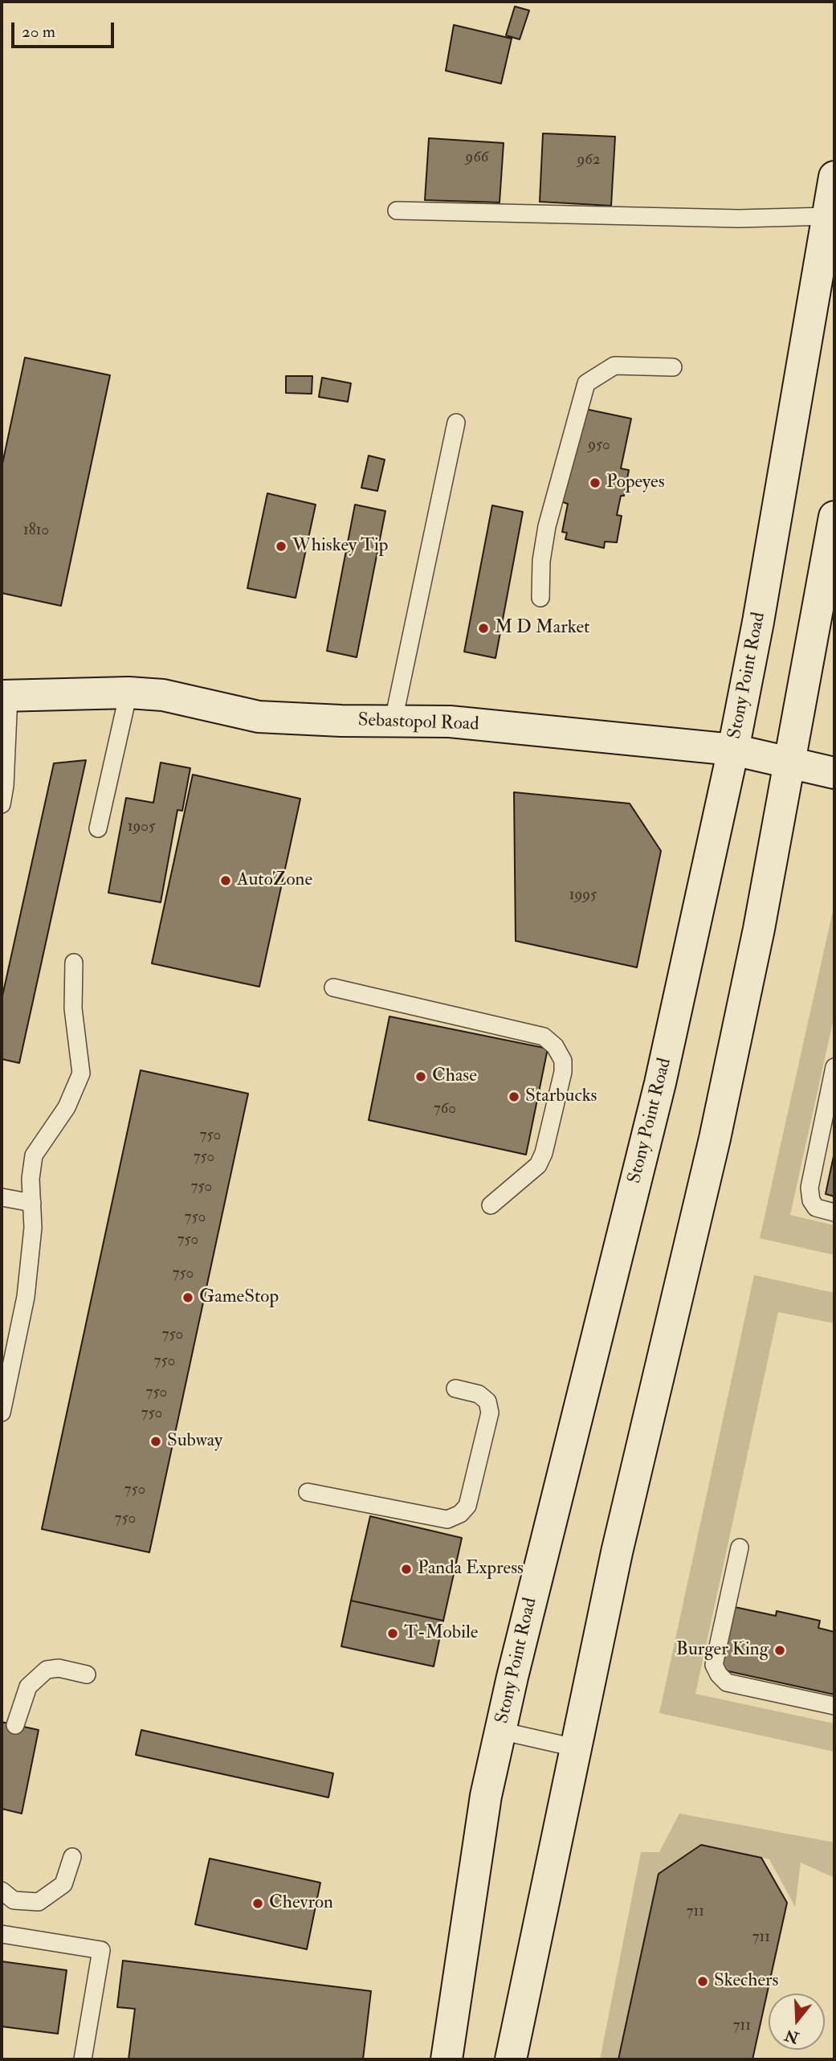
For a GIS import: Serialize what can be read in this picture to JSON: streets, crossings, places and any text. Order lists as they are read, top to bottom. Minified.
{"streets":{"main road":["Stony Point Road","Sebastopol Road"]},"crossings":[["Stony Point Road","Sebastopol Road"]],"places":["Popeyes","Whiskey Tip","M D Market","AutoZone","Chase","Starbucks","GameStop","Subway","Panda Express","T-Mobile","Burger King","Chevron","Skechers"],"house_numbers":["966","962","950","1810","1905","1995","760","750","750","750","750","750","750","750","750","750","750","750","750","711","711","711"],"scale_bar":"20 m","north":"bottom"}
